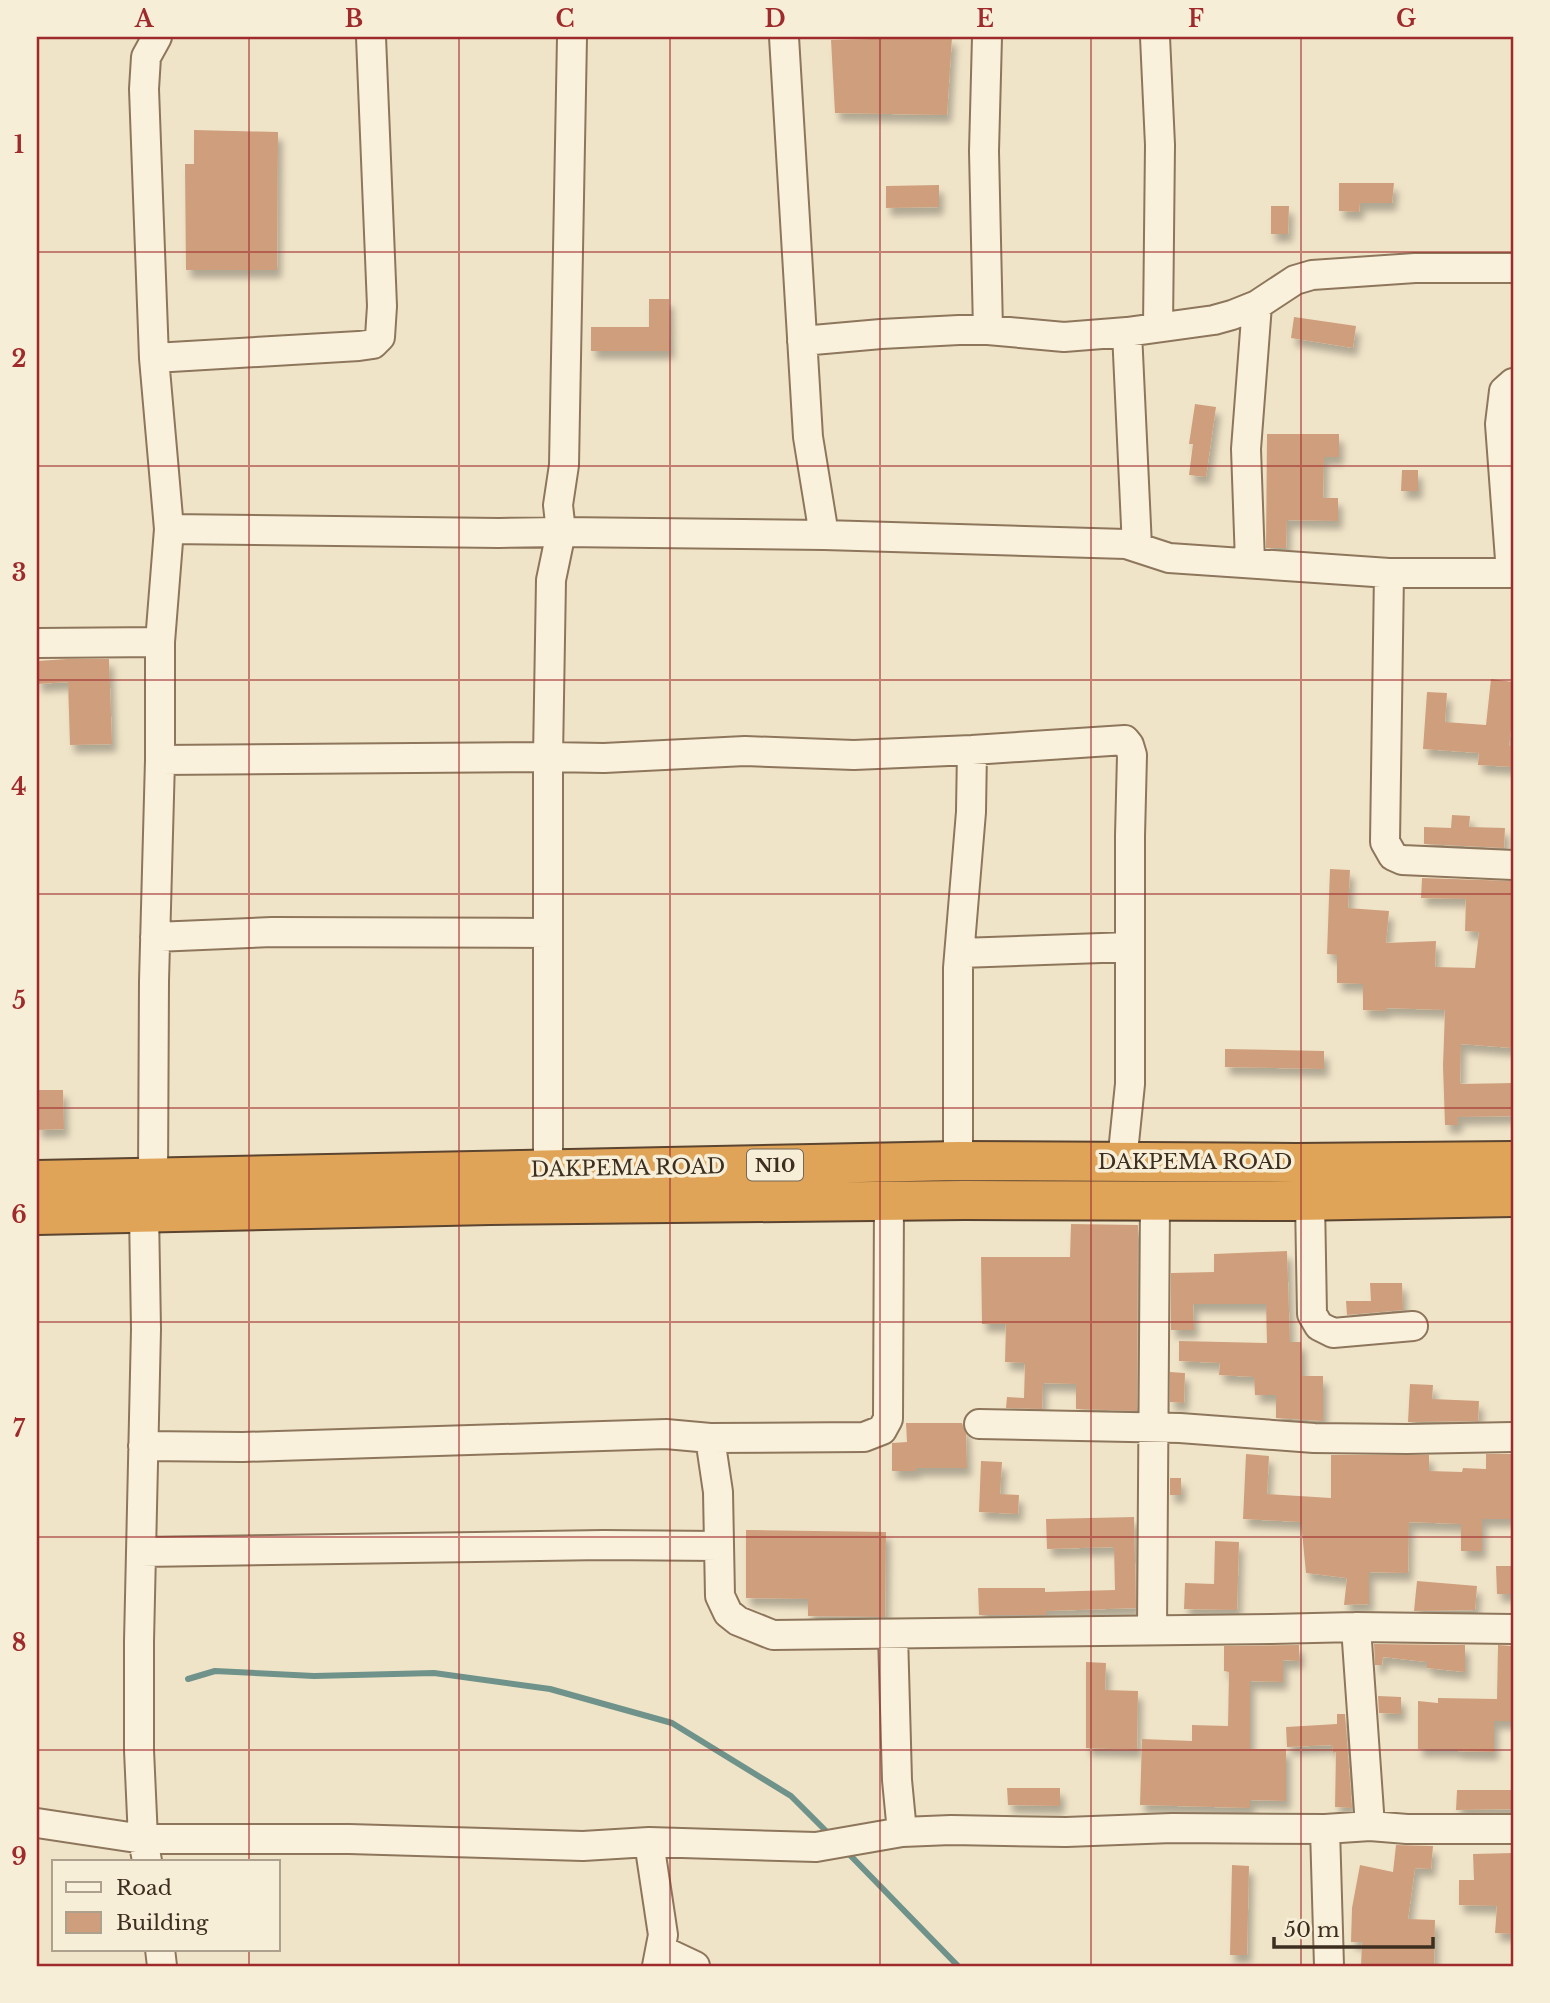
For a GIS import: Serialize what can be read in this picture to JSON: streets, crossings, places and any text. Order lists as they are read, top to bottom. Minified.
{"streets":{"highway":["DAKPEMA ROAD","N10"]},"legend":["Road","Building"],"scale_bar":"50 m","grid":{"columns":["A","B","C","D","E","F","G"],"rows":["1","2","3","4","5","6","7","8","9"]}}
